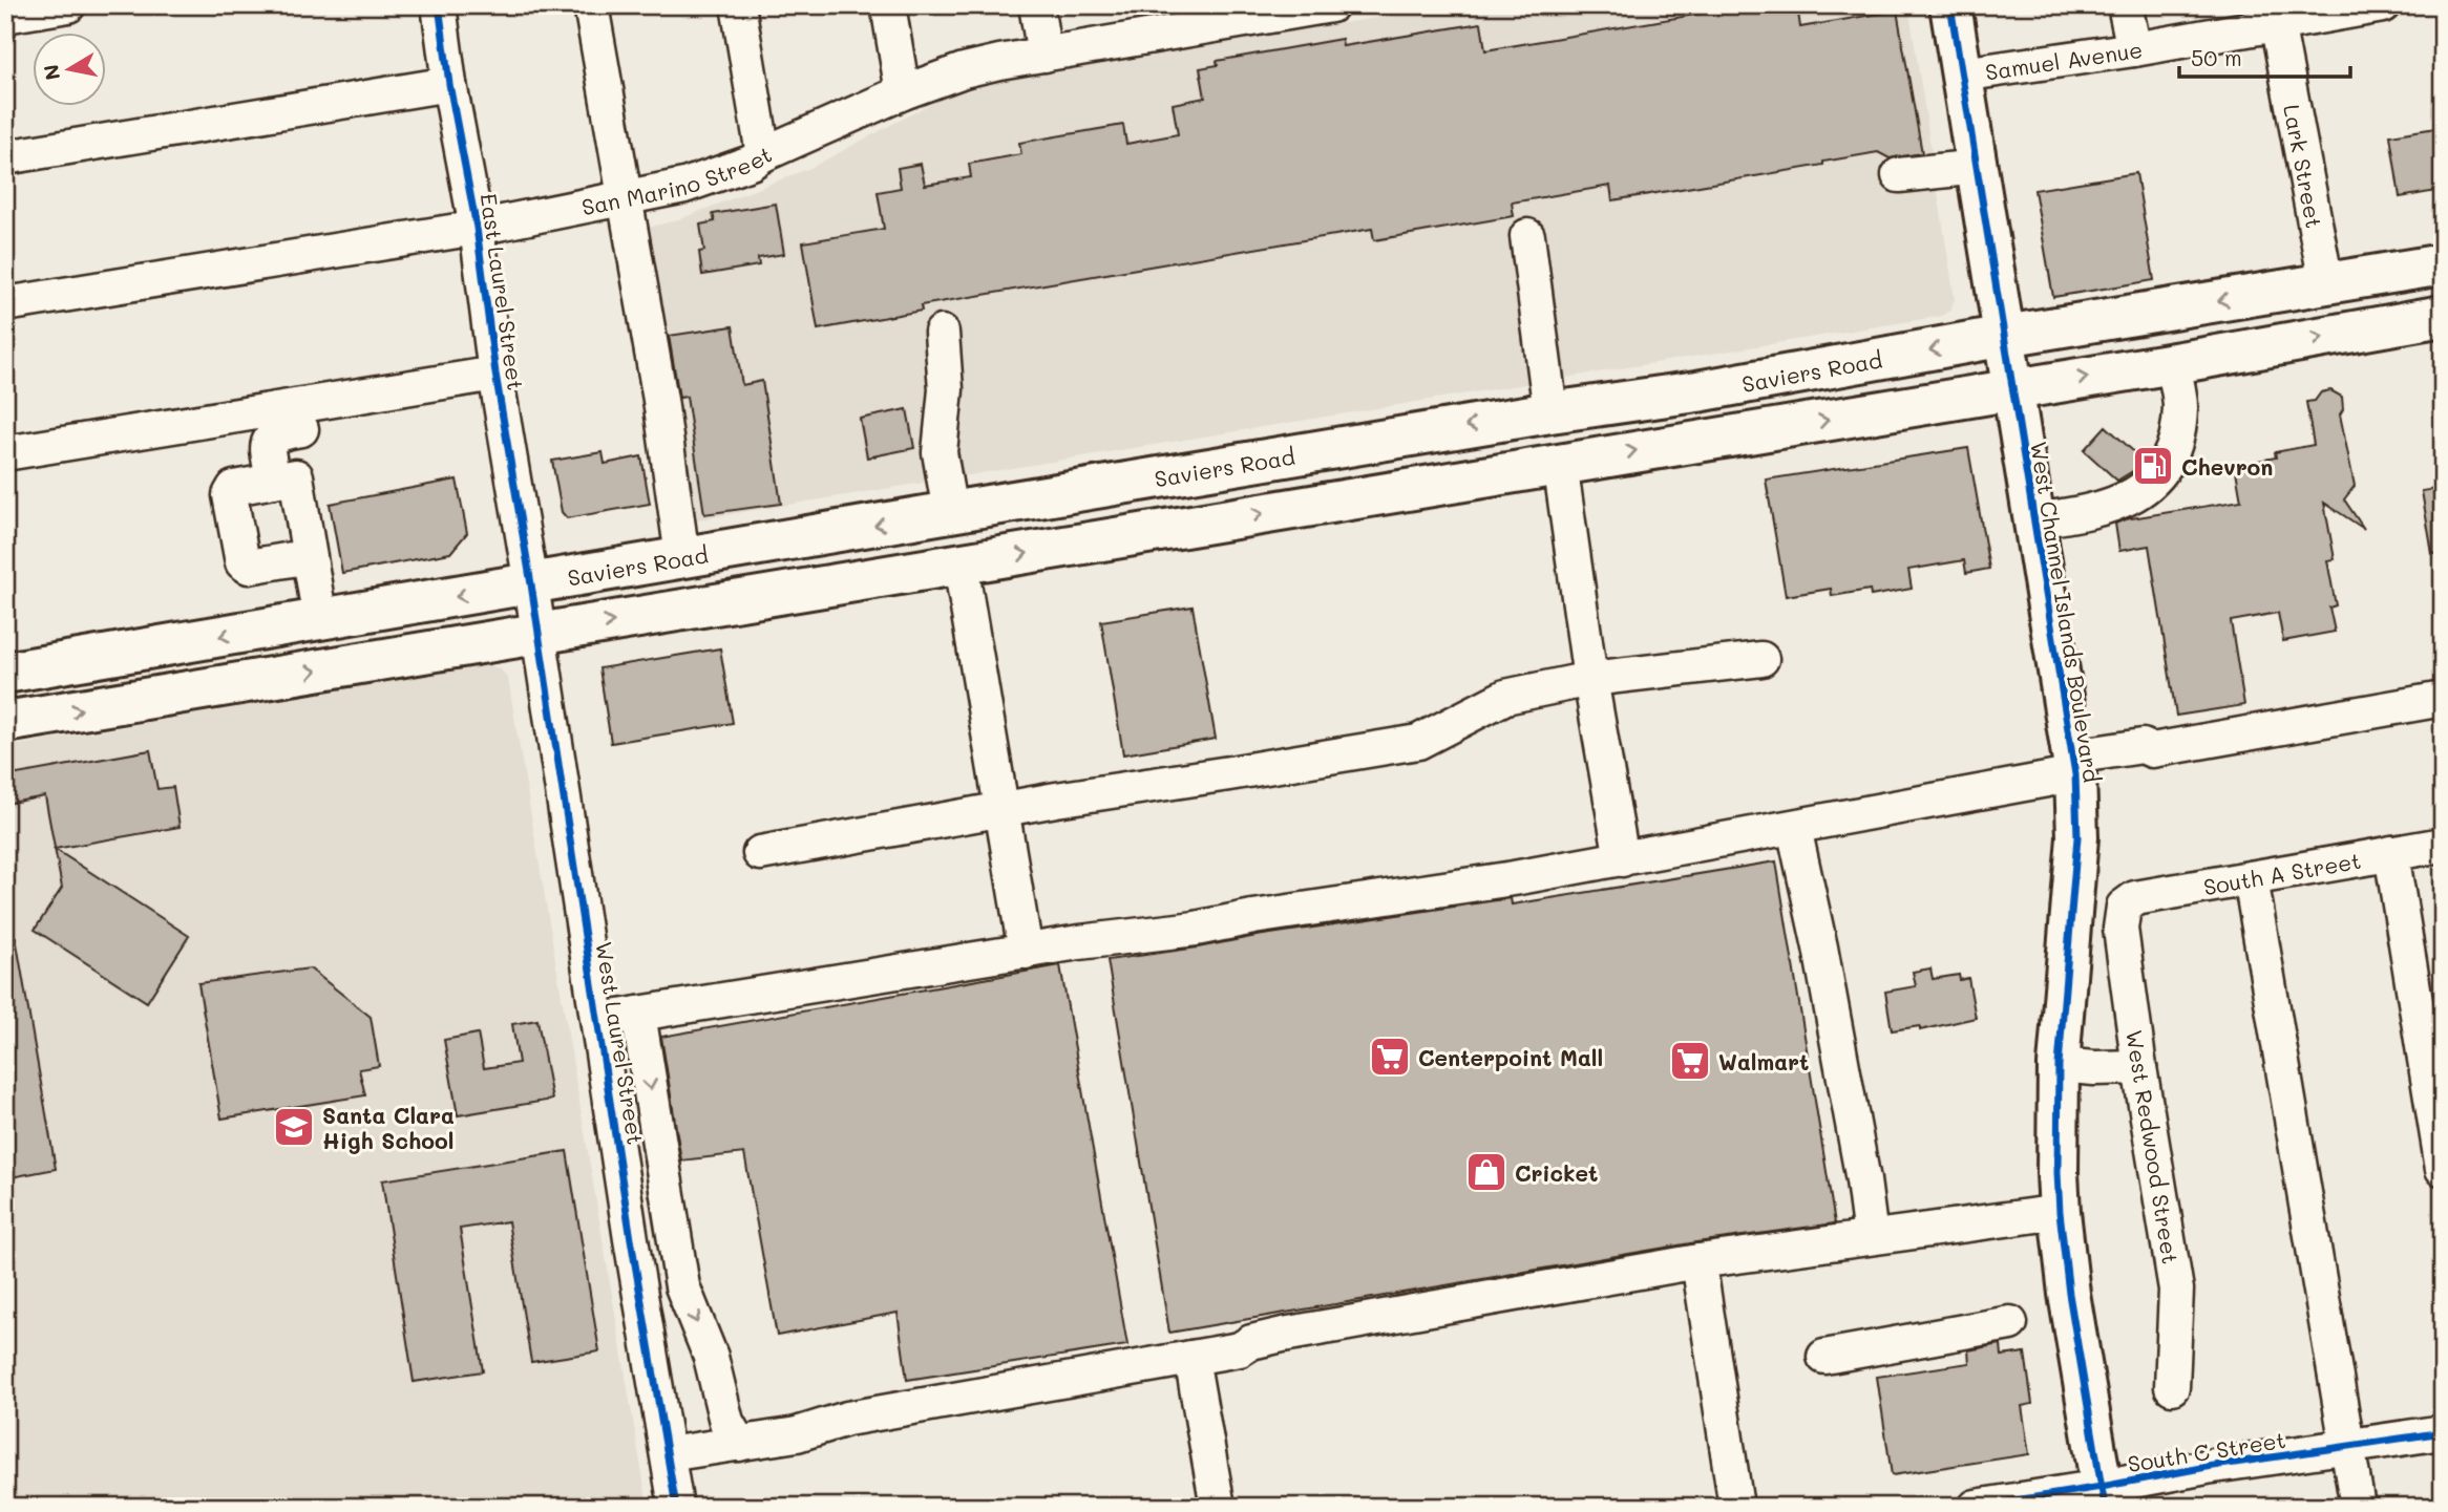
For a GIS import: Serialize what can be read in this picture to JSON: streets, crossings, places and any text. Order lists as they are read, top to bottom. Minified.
{"streets":{"main road":["Saviers Road","West Channel Islands Boulevard"],"street":["Samuel Avenue","Lark Street","San Marino Street","East Laurel Street","South A Street","West Laurel Street","West Redwood Street","South C Street"]},"crossings":[["Samuel Avenue","Lark Street"],["Samuel Avenue","West Channel Islands Boulevard"],["Lark Street","Saviers Road"],["San Marino Street","East Laurel Street"],["East Laurel Street","Saviers Road"],["East Laurel Street","West Laurel Street"],["Saviers Road","West Channel Islands Boulevard"],["Saviers Road","West Laurel Street"],["West Channel Islands Boulevard","South C Street"],["South A Street","West Redwood Street"]],"places":{"fuel station":["Chevron"],"supermarket":["Centerpoint Mall","Walmart"],"school or university":["Santa Clara High School"],"shop":["Cricket"]},"scale_bar":"50 m","north":"left"}
